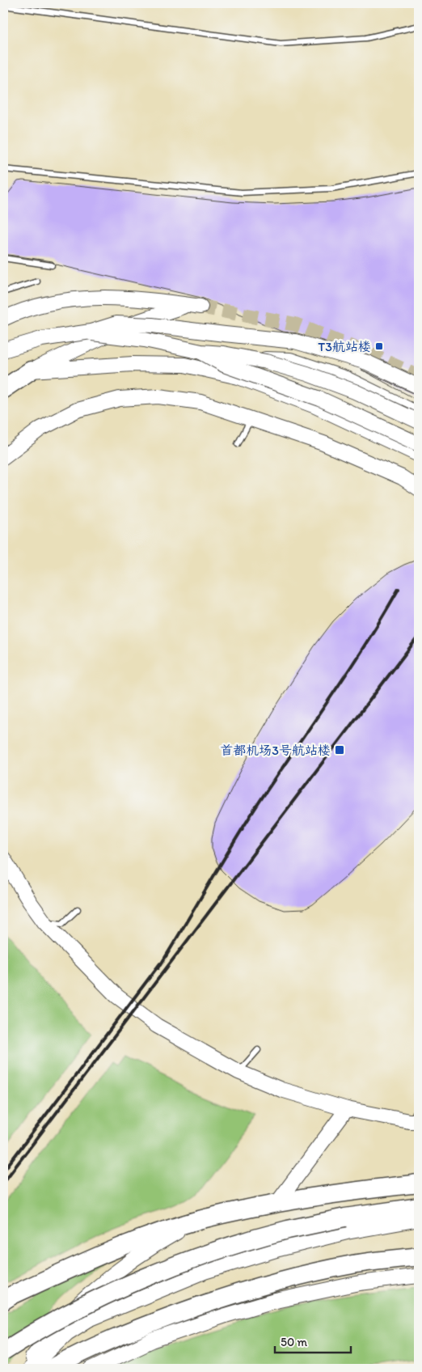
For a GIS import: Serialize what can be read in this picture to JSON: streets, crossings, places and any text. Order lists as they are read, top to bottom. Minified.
{"places":{"transit":["T3航站楼","首都机场3号航站楼"]},"scale_bar":"50 m"}
